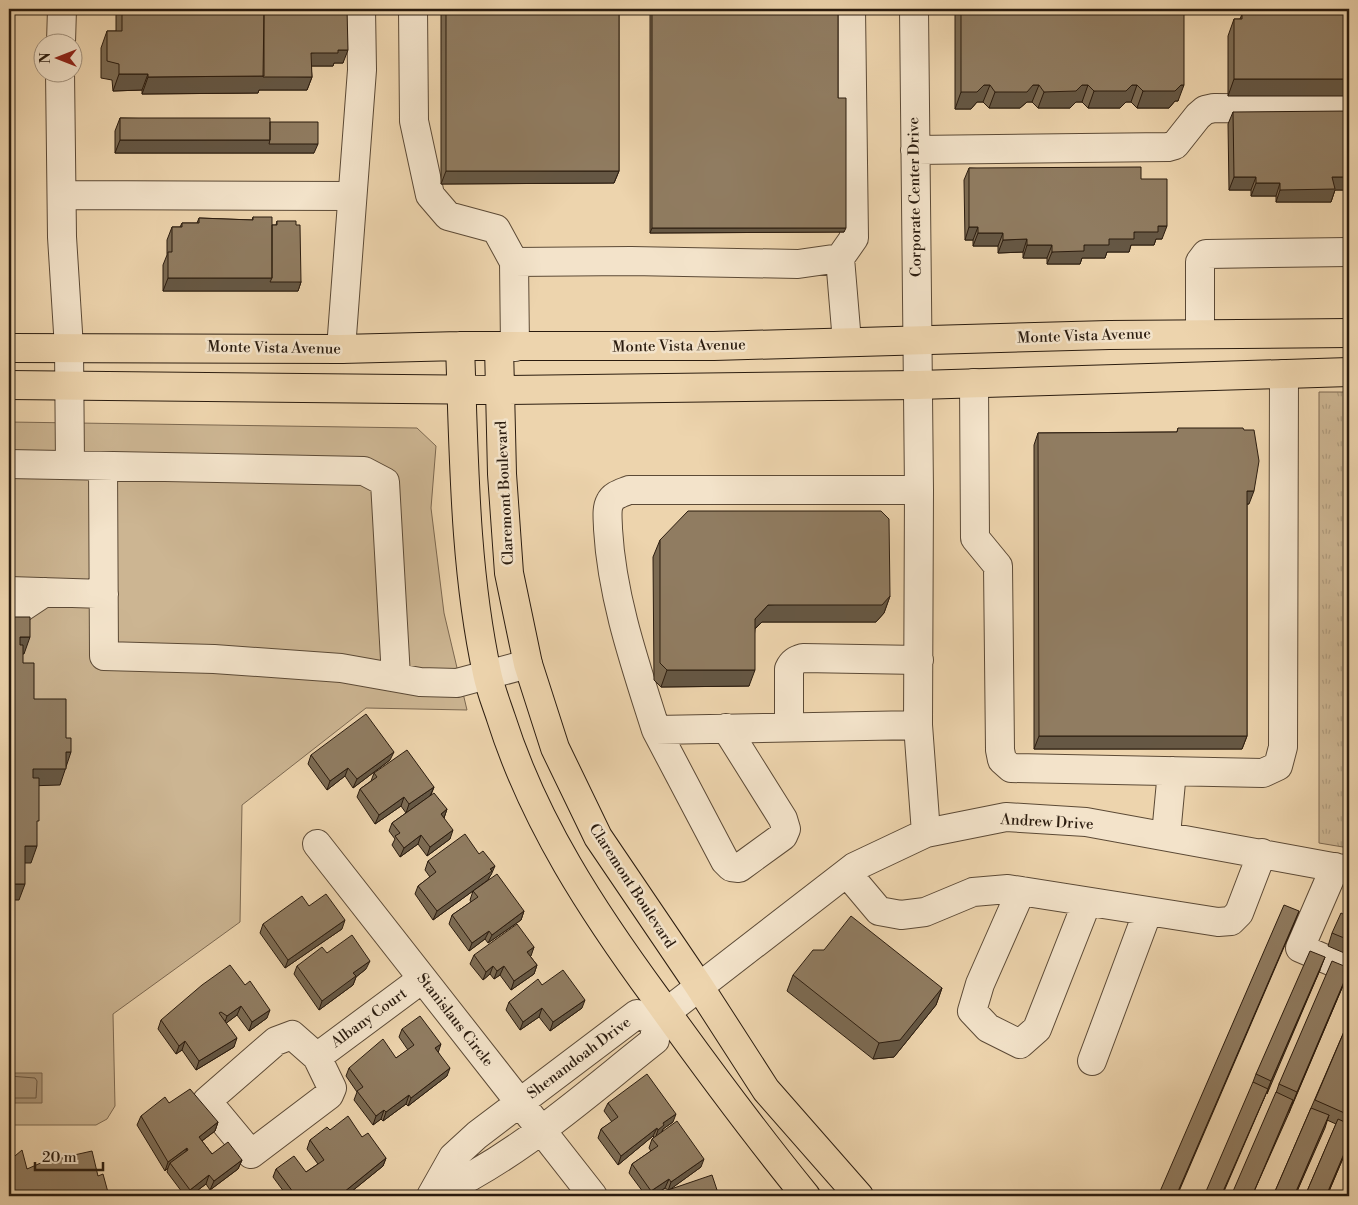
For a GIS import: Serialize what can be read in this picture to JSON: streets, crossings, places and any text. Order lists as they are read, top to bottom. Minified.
{"streets":{"main road":["Monte Vista Avenue","Claremont Boulevard"],"street":["Corporate Center Drive","Andrew Drive","Albany Court","Stanislaus Circle","Shenandoah Drive"]},"crossings":[["Corporate Center Drive","Monte Vista Avenue"],["Corporate Center Drive","Andrew Drive"],["Monte Vista Avenue","Claremont Boulevard"],["Claremont Boulevard","Andrew Drive"],["Andrew Drive","Shenandoah Drive"],["Albany Court","Stanislaus Circle"],["Stanislaus Circle","Shenandoah Drive"]],"scale_bar":"20 m","north":"left"}
